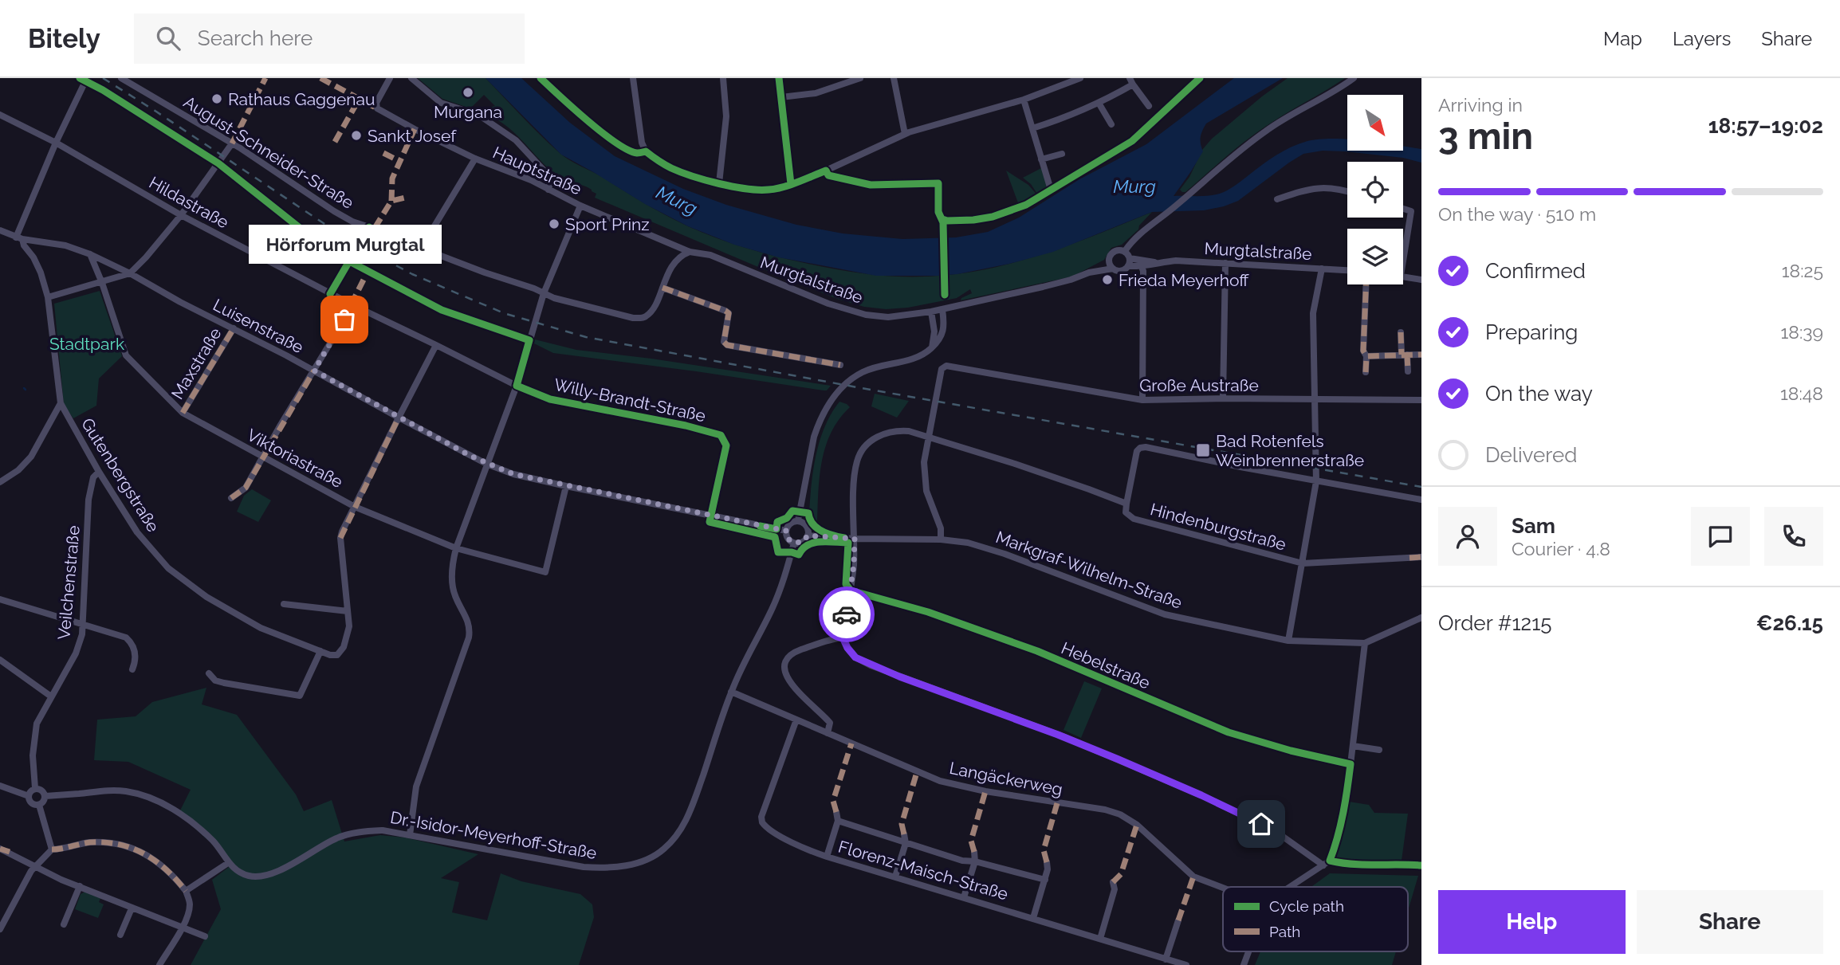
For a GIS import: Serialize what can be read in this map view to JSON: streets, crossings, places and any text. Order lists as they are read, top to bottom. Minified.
{"streets":{"street":["August-Schneider-Straße","Hauptstraße","Hildastraße","Murgtalstraße","Luisenstraße","Maxstraße","Große Austraße","Willy-Brandt-Straße","Viktoriastraße","Gutenbergstraße","Hindenburgstraße","Markgraf-Wilhelm-Straße","Veilchenstraße","Hebelstraße","Langäckerweg","Dr.-Isidor-Meyerhoff-Straße","Florenz-Maisch-Straße"]},"crossings":[["August-Schneider-Straße","Hauptstraße"],["August-Schneider-Straße","Murgtalstraße"],["Hauptstraße","Murgtalstraße"],["Hildastraße","Willy-Brandt-Straße"],["Luisenstraße","Maxstraße"],["Luisenstraße","Willy-Brandt-Straße"],["Luisenstraße","Viktoriastraße"],["Luisenstraße","Gutenbergstraße"],["Luisenstraße","Markgraf-Wilhelm-Straße"],["Luisenstraße","Dr.-Isidor-Meyerhoff-Straße"],["Maxstraße","Viktoriastraße"],["Große Austraße","Hindenburgstraße"],["Gutenbergstraße","Veilchenstraße"],["Hindenburgstraße","Markgraf-Wilhelm-Straße"],["Hindenburgstraße","Hebelstraße"],["Markgraf-Wilhelm-Straße","Dr.-Isidor-Meyerhoff-Straße"],["Langäckerweg","Dr.-Isidor-Meyerhoff-Straße"],["Langäckerweg","Florenz-Maisch-Straße"]],"water":["Murg"],"parks":["Stadtpark"],"places":{"other":["Murgana","Rathaus Gaggenau","Sankt Josef","Sport Prinz","Frieda Meyerhoff","Hörforum Murgtal"],"transit":["Bad Rotenfels Weinbrennerstraße"]},"legend":["Cycle path","Path"],"north":"bottom right","page":{"header":"Bitely","search":"Search here","nav":["Map","Layers","Share"],"heading":["3 min","Arriving in","18:57–19:02"],"panel":["Sam","Courier · 4.8","Order #1215","€26.15"],"bar":"On the way · 510 m","bubble":"Hörforum Murgtal","list":[["Confirmed","18:25"],["Preparing","18:39"],["On the way","18:48"],"Delivered"],"buttons":["Help","Share"]}}
